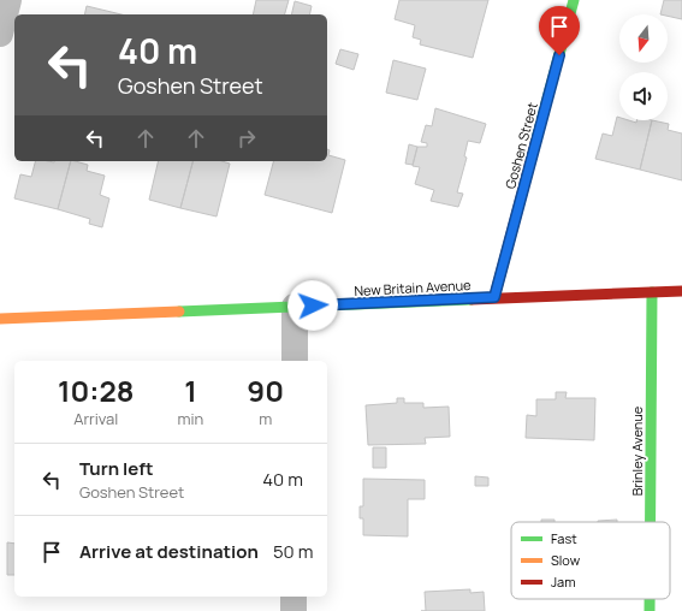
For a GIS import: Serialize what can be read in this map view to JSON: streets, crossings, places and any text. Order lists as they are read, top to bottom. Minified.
{"streets":{"main road":["Goshen Street","New Britain Avenue","Brinley Avenue"]},"crossings":[["Goshen Street","New Britain Avenue"],["New Britain Avenue","Brinley Avenue"]],"legend":["Fast","Slow","Jam"],"north":"bottom","page":{"turn":["40 m","Goshen Street"],"eta":["10:28","Arrival","1","min","90","m"],"list":[{"name":"Turn left","note":"Goshen Street","value":"40 m"},{"name":"Arrive at destination","value":"50 m"}]}}
